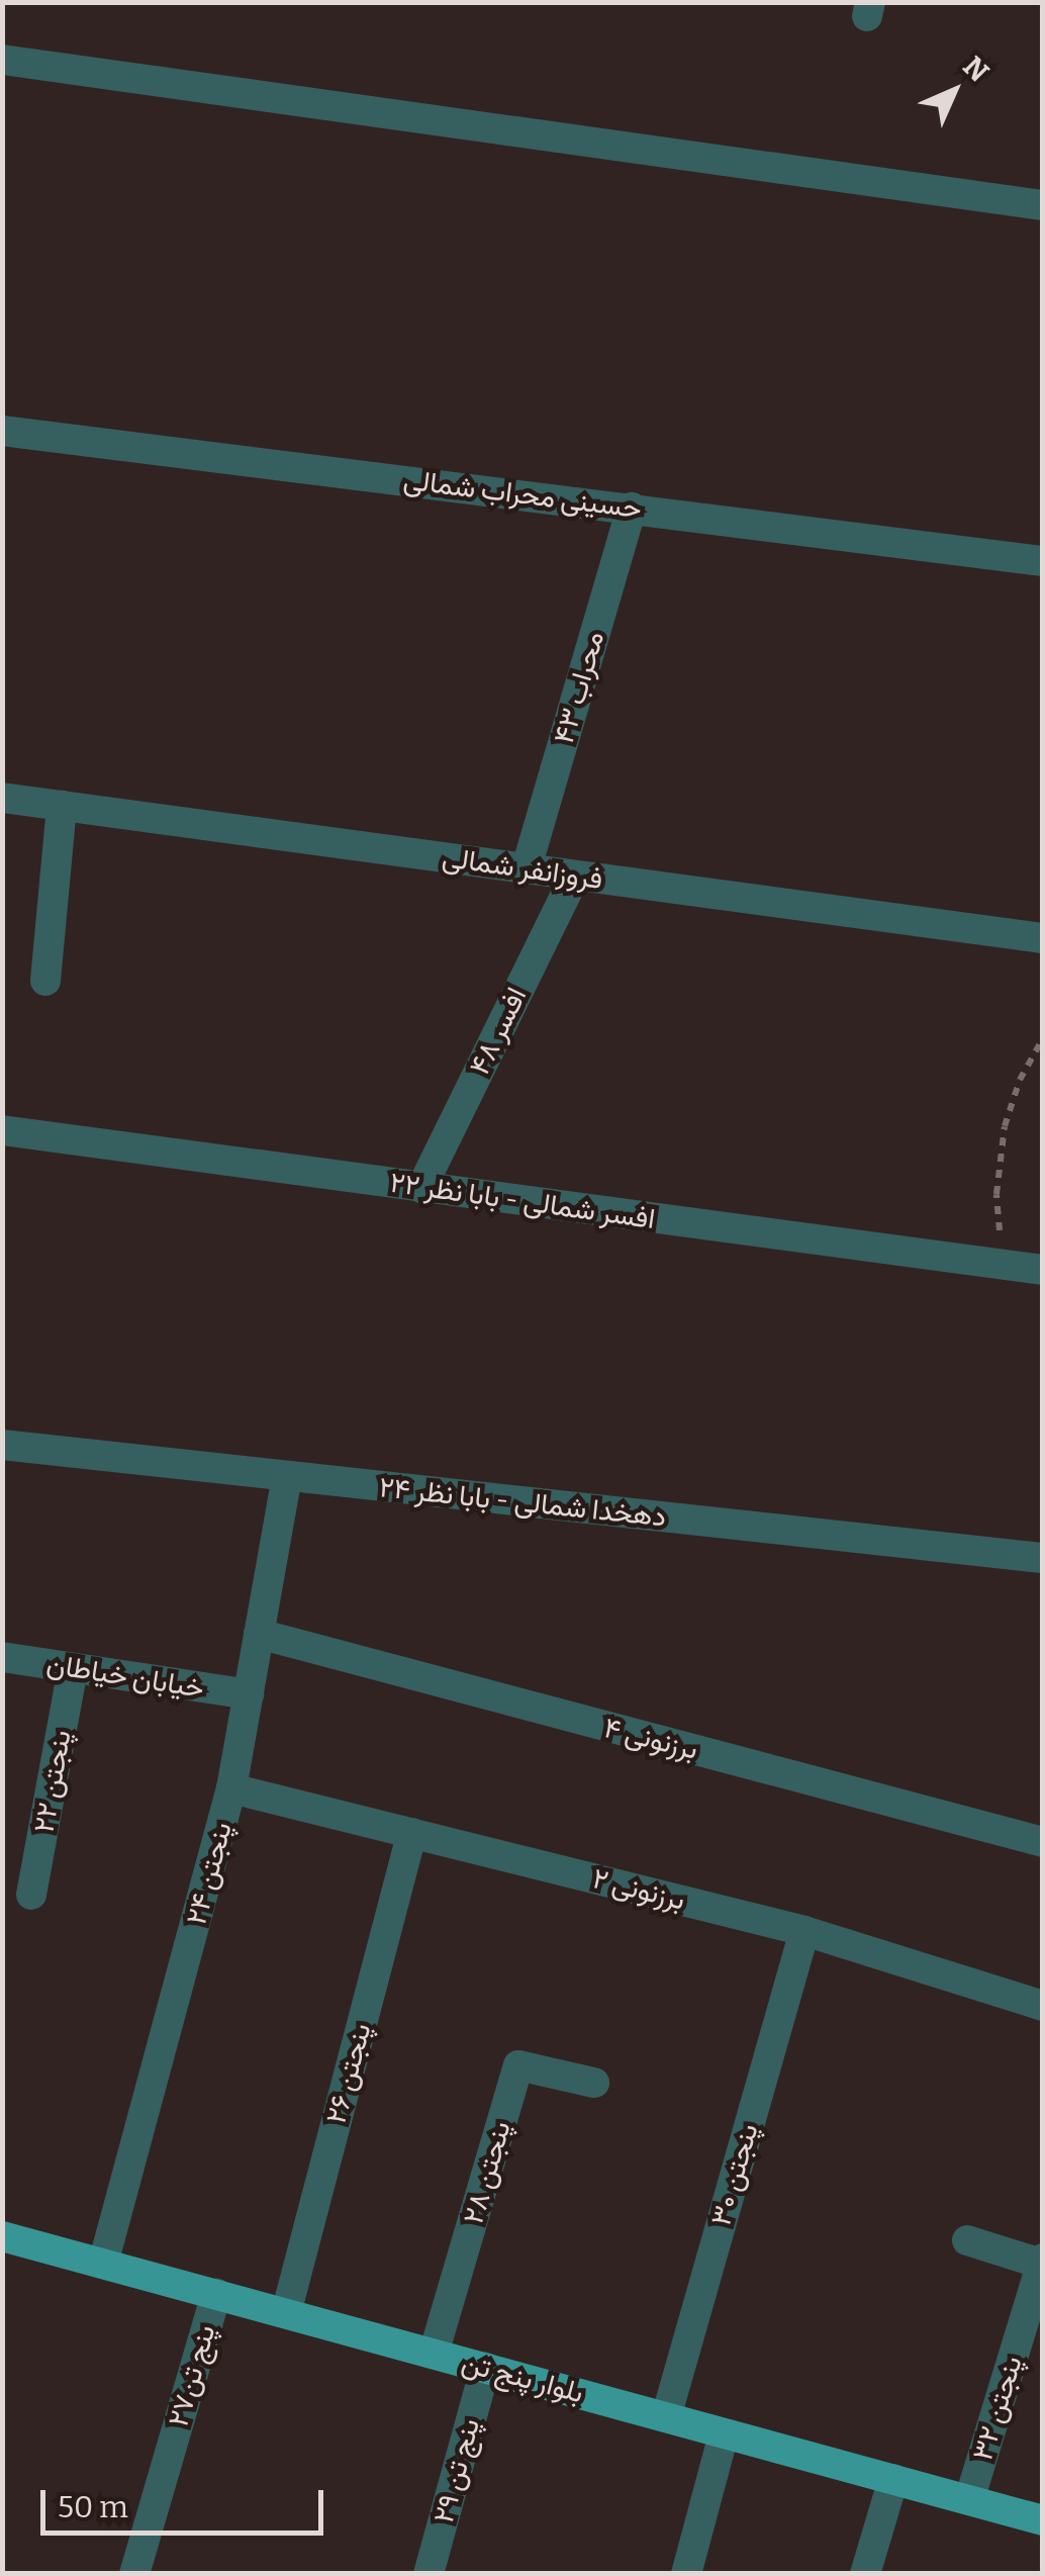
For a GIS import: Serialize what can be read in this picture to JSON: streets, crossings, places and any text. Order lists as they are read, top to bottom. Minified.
{"streets":{"main road":["بلوار پنج تن"],"street":["حسینی محراب شمالی","محراب ۴۳","فروزانفر شمالی","افسر ۴۸","افسر شمالی - بابا نظر ۲۲","دهخدا شمالی - بابا نظر ۲۴","خیابان خیاطان","برزنونی ۴","پنجتن ۲۲","پنجتن ۲۴","برزنونی ۲","پنجتن ۲۶","پنجتن ۲۸","پنجتن ۳۰","پنج تن۲۷","پنجتن ۳۲","پنج تن ۲۹"]},"crossings":[["حسینی محراب شمالی","محراب ۴۳"],["محراب ۴۳","فروزانفر شمالی"],["فروزانفر شمالی","افسر ۴۸"],["افسر ۴۸","افسر شمالی - بابا نظر ۲۲"],["دهخدا شمالی - بابا نظر ۲۴","پنجتن ۲۴"],["خیابان خیاطان","پنجتن ۲۲"],["خیابان خیاطان","پنجتن ۲۴"],["برزنونی ۴","پنجتن ۲۴"],["پنجتن ۲۴","برزنونی ۲"],["پنجتن ۲۴","بلوار پنج تن"],["برزنونی ۲","پنجتن ۲۶"],["برزنونی ۲","پنجتن ۳۰"],["پنجتن ۲۶","بلوار پنج تن"],["پنجتن ۲۸","بلوار پنج تن"],["پنجتن ۳۰","بلوار پنج تن"],["پنج تن۲۷","بلوار پنج تن"],["بلوار پنج تن","پنجتن ۳۲"],["بلوار پنج تن","پنج تن ۲۹"]],"scale_bar":"50 m","north":"top right"}
